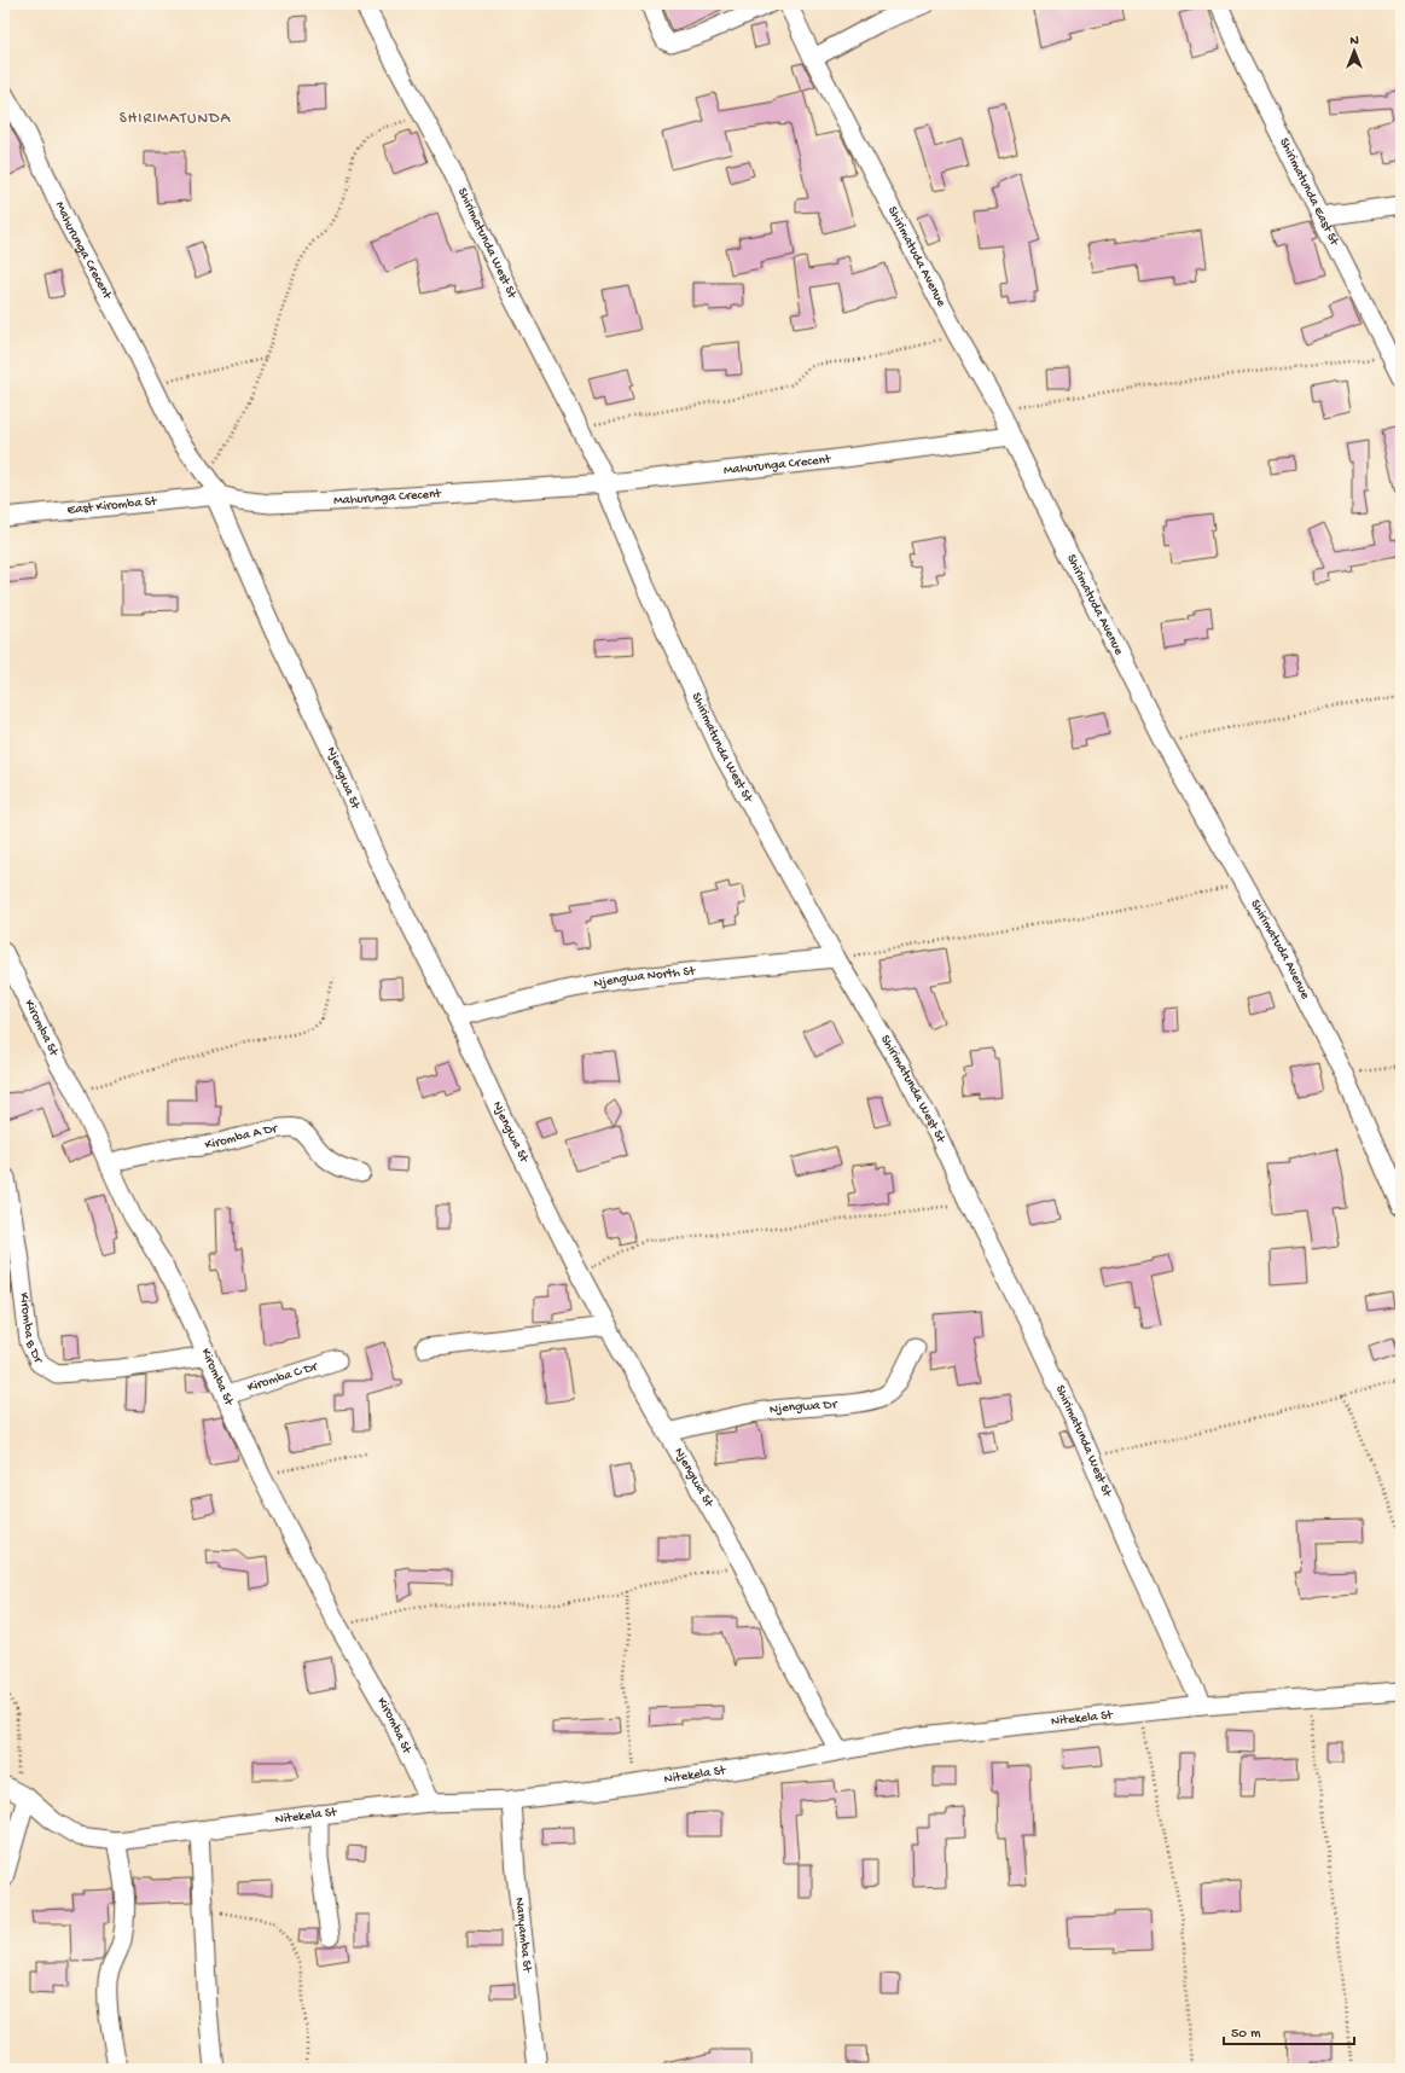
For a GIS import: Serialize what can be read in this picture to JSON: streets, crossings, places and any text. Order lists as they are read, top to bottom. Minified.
{"streets":{"street":["Shirimatunda East St","Shirimatunda West St","Mahurunga Crecent","Shirimatuda Avenue","East Kiromba St","Njengwa St","Njengwa North St","Kiromba St","Kiromba A Dr","Kiromba B Dr","Kiromba C Dr","Njengwa Dr","Nitekela St","Nanyamba St"]},"crossings":[["Shirimatunda West St","Mahurunga Crecent"],["Shirimatunda West St","Njengwa North St"],["Shirimatunda West St","Nitekela St"],["Mahurunga Crecent","Shirimatuda Avenue"],["Mahurunga Crecent","East Kiromba St"],["Mahurunga Crecent","Njengwa St"],["East Kiromba St","Njengwa St"],["Njengwa St","Njengwa North St"],["Njengwa St","Njengwa Dr"],["Njengwa St","Nitekela St"],["Kiromba St","Kiromba A Dr"],["Kiromba St","Kiromba B Dr"],["Kiromba St","Kiromba C Dr"],["Kiromba St","Nitekela St"],["Nitekela St","Nanyamba St"]],"districts":["SHIRIMATUNDA"],"scale_bar":"50 m","north":"top"}
